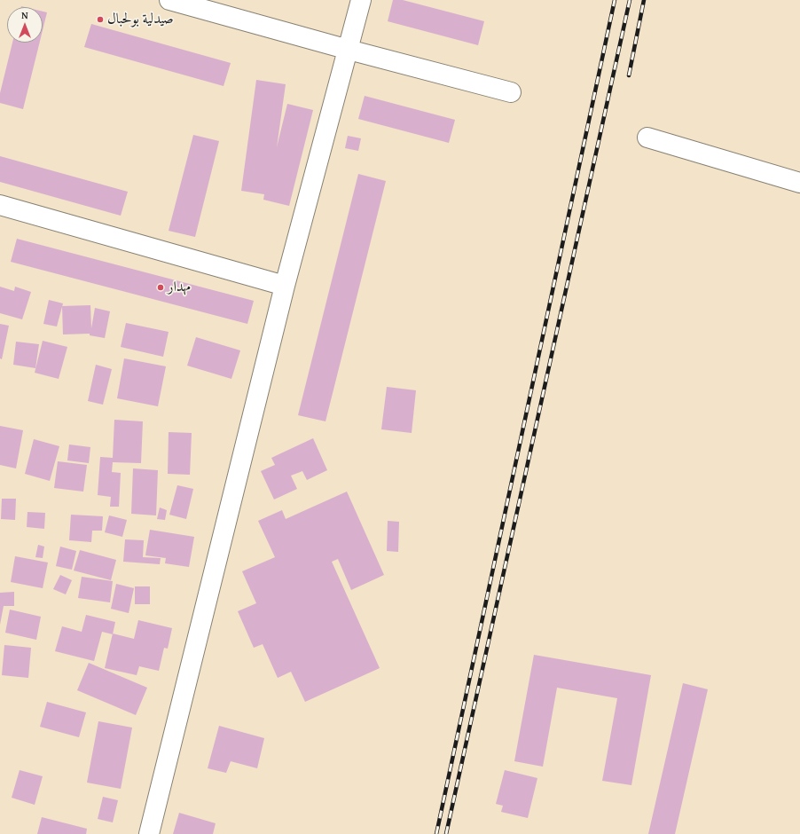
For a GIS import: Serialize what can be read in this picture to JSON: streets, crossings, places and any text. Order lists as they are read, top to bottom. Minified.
{"places":["صيدلية بولحبال","مهدار"],"north":"top"}
